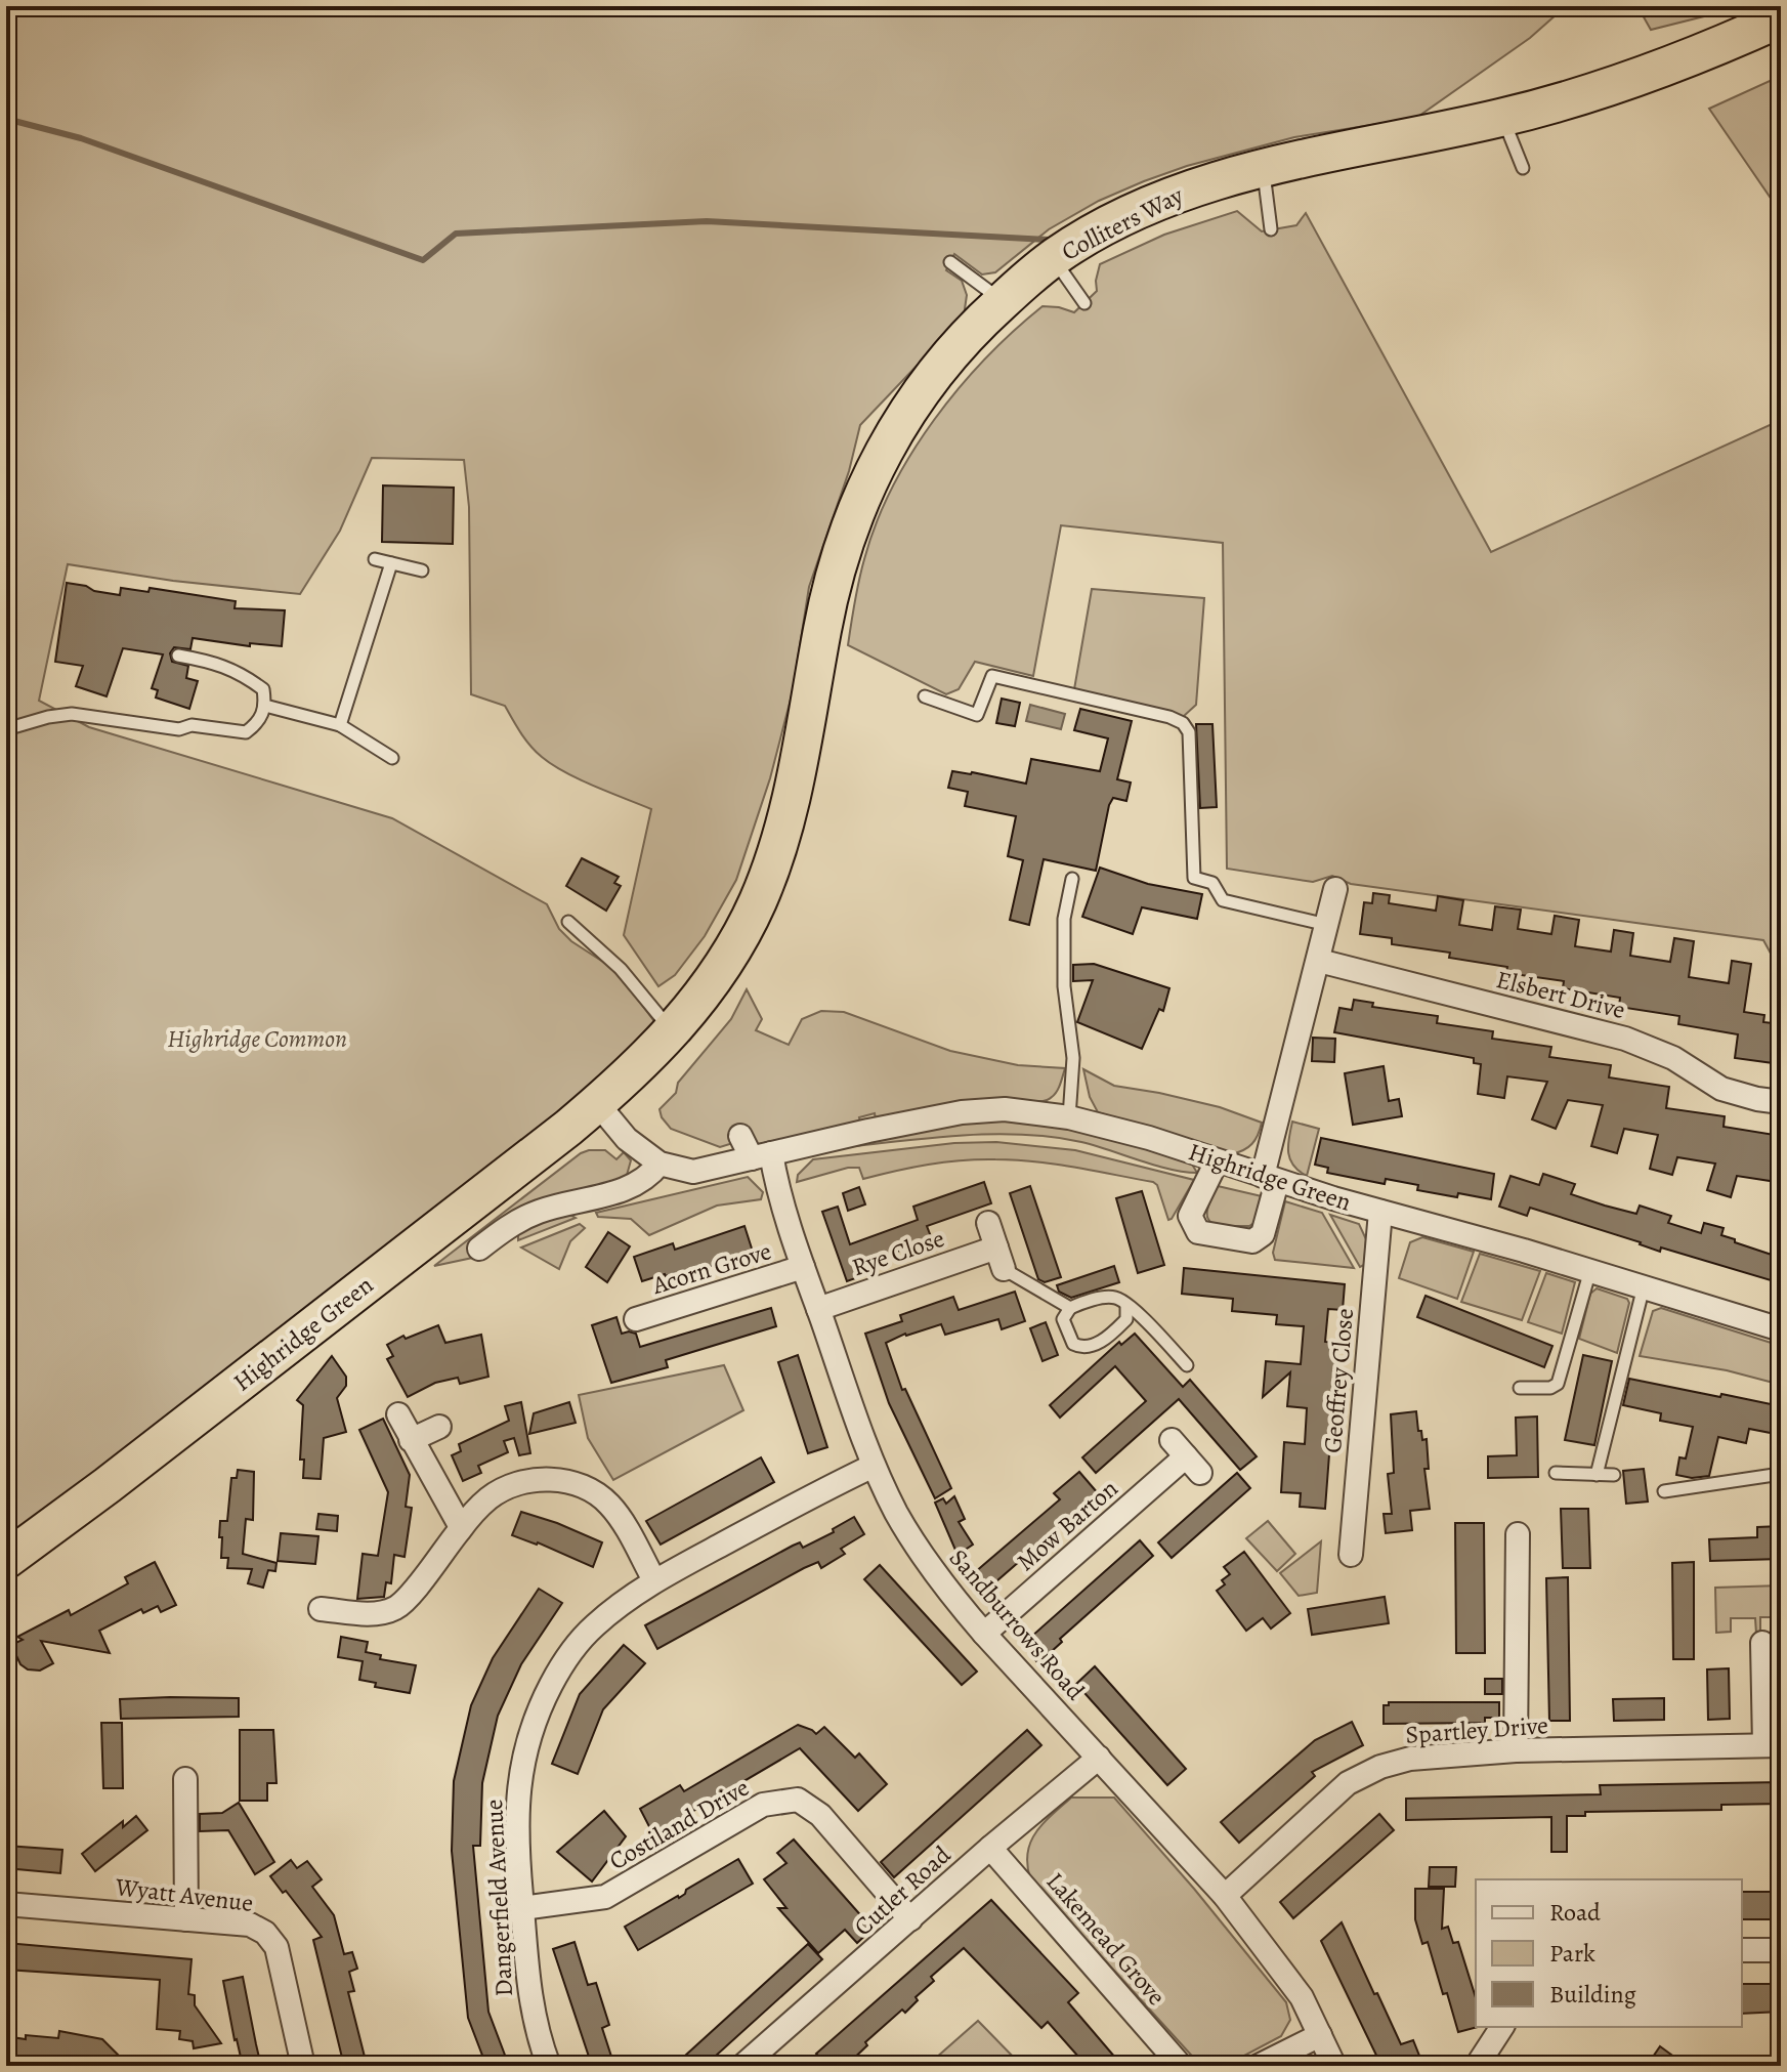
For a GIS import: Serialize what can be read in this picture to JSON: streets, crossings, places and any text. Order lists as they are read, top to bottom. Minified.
{"streets":{"highway":["Colliters Way","Highridge Green"],"street":["Elsbert Drive","Rye Close","Acorn Grove","Geoffrey Close","Mow Barton","Sandburrows Road","Spartley Drive","Costiland Drive","Cutler Road","Wyatt Avenue","Dangerfield Avenue","Lakemead Grove"]},"crossings":[["Colliters Way","Highridge Green"],["Highridge Green","Geoffrey Close"],["Highridge Green","Sandburrows Road"],["Rye Close","Sandburrows Road"],["Acorn Grove","Sandburrows Road"],["Mow Barton","Sandburrows Road"],["Sandburrows Road","Spartley Drive"],["Sandburrows Road","Cutler Road"],["Sandburrows Road","Dangerfield Avenue"],["Costiland Drive","Cutler Road"],["Costiland Drive","Dangerfield Avenue"],["Cutler Road","Lakemead Grove"]],"parks":["Highridge Common"],"legend":["Road","Park","Building"]}
